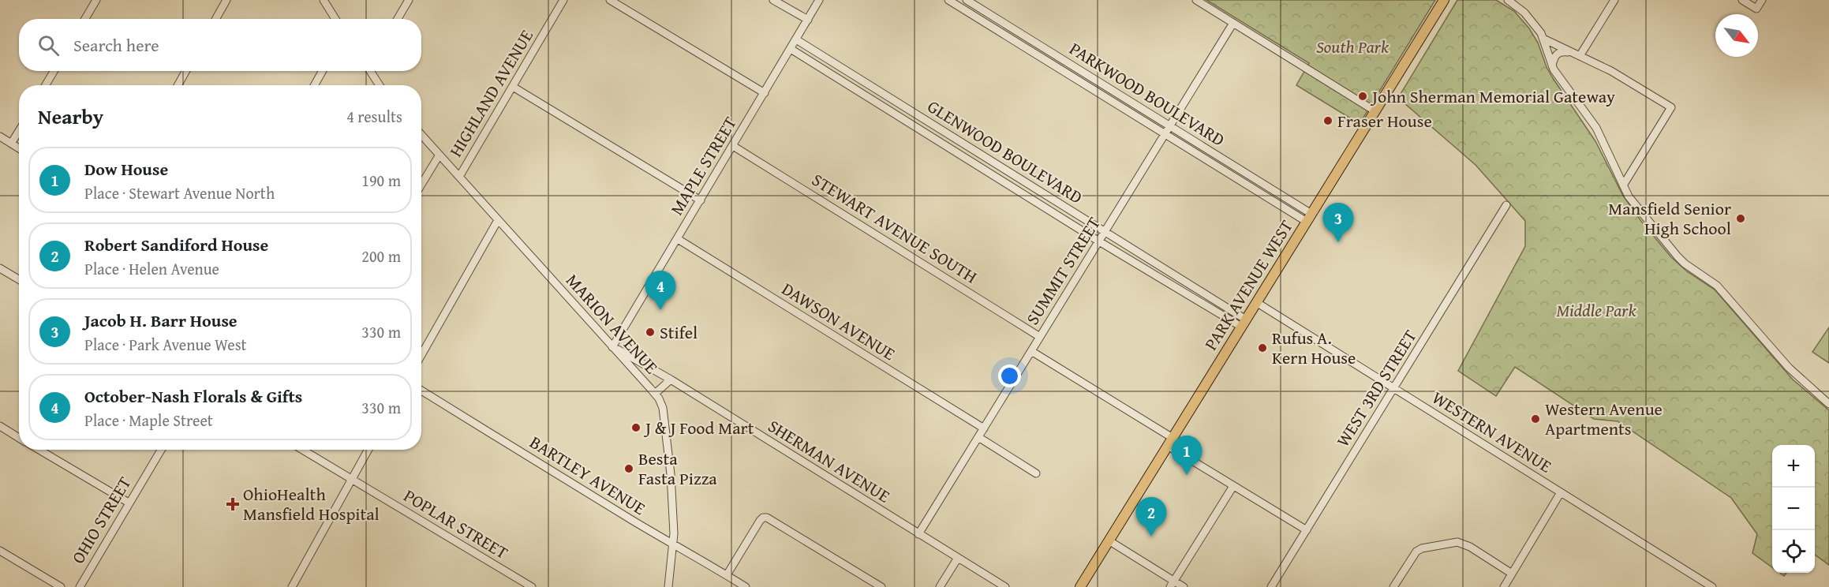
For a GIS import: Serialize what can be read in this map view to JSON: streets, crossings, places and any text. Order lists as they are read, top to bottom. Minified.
{"streets":{"main road":["PARK AVENUE WEST"],"street":["HIGHLAND AVENUE","PARKWOOD BOULEVARD","GLENWOOD BOULEVARD","MAPLE STREET","STEWART AVENUE SOUTH","SUMMIT STREET","DAWSON AVENUE","MARION AVENUE","WEST 3RD STREET","WESTERN AVENUE","SHERMAN AVENUE","BARTLEY AVENUE","OHIO STREET","POPLAR STREET"]},"crossings":[["HIGHLAND AVENUE","MARION AVENUE"],["PARKWOOD BOULEVARD","SUMMIT STREET"],["PARKWOOD BOULEVARD","PARK AVENUE WEST"],["GLENWOOD BOULEVARD","MAPLE STREET"],["GLENWOOD BOULEVARD","SUMMIT STREET"],["GLENWOOD BOULEVARD","PARK AVENUE WEST"],["MAPLE STREET","STEWART AVENUE SOUTH"],["MAPLE STREET","DAWSON AVENUE"],["MAPLE STREET","MARION AVENUE"],["MAPLE STREET","SHERMAN AVENUE"],["STEWART AVENUE SOUTH","SUMMIT STREET"],["SUMMIT STREET","DAWSON AVENUE"],["SUMMIT STREET","SHERMAN AVENUE"],["PARK AVENUE WEST","WESTERN AVENUE"],["MARION AVENUE","SHERMAN AVENUE"],["MARION AVENUE","BARTLEY AVENUE"],["WEST 3RD STREET","WESTERN AVENUE"]],"parks":["South Park","Middle Park"],"places":{"other":["John Sherman Memorial Gateway","Fraser House","Mansfield Senior High School","Stifel","Rufus A. Kern House","Western Avenue Apartments","J & J Food Mart","Besta Fasta Pizza"],"health":["OhioHealth Mansfield Hospital"]},"north":"bottom right","page":{"search":"Search here","heading":["Nearby","4 results"],"list":[{"mark":"1","name":"Dow House","note":"Place · Stewart Avenue North","value":"190 m"},{"mark":"2","name":"Robert Sandiford House","note":"Place · Helen Avenue","value":"200 m"},{"mark":"3","name":"Jacob H. Barr House","note":"Place · Park Avenue West","value":"330 m"},{"mark":"4","name":"October-Nash Florals & Gifts","note":"Place · Maple Street","value":"330 m"}],"pins":["3","4","1","2"],"map_buttons":["+","−"]}}
